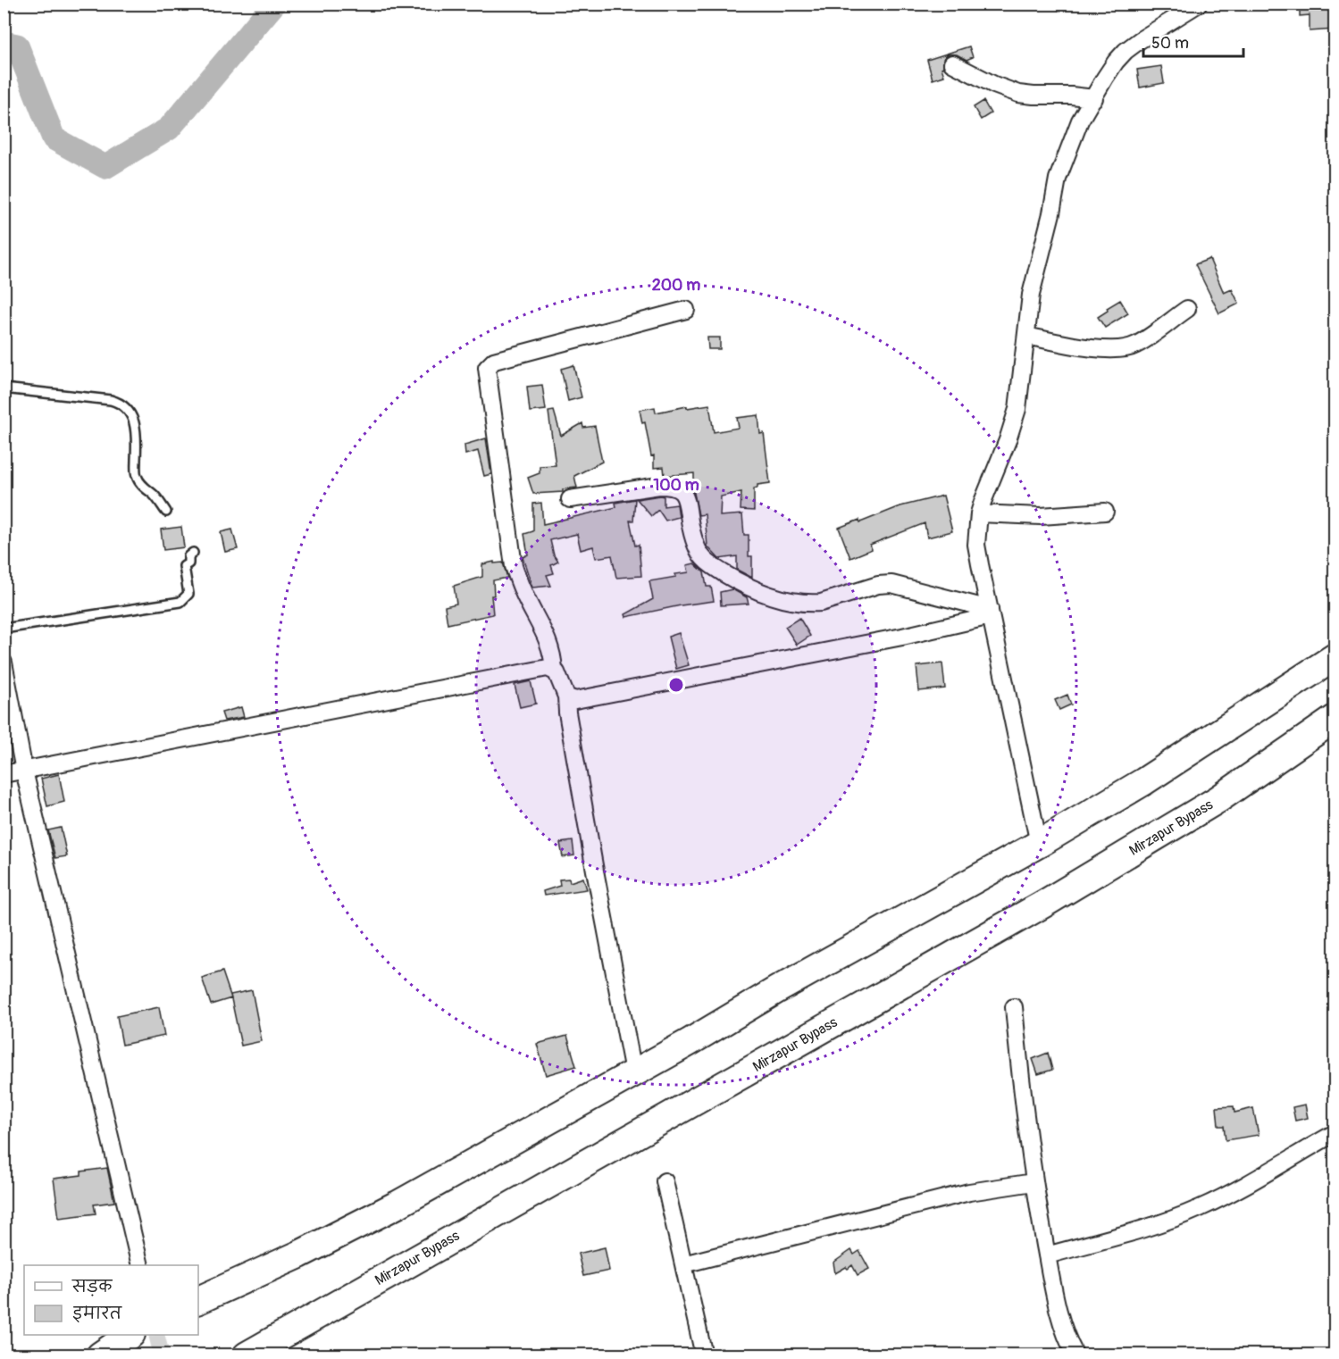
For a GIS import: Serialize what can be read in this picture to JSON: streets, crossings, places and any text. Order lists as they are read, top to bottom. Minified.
{"streets":{"highway":["Mirzapur Bypass"]},"legend":["सड़क","इमारत"],"scale_bar":"50 m","rings":["200 m","100 m"]}
